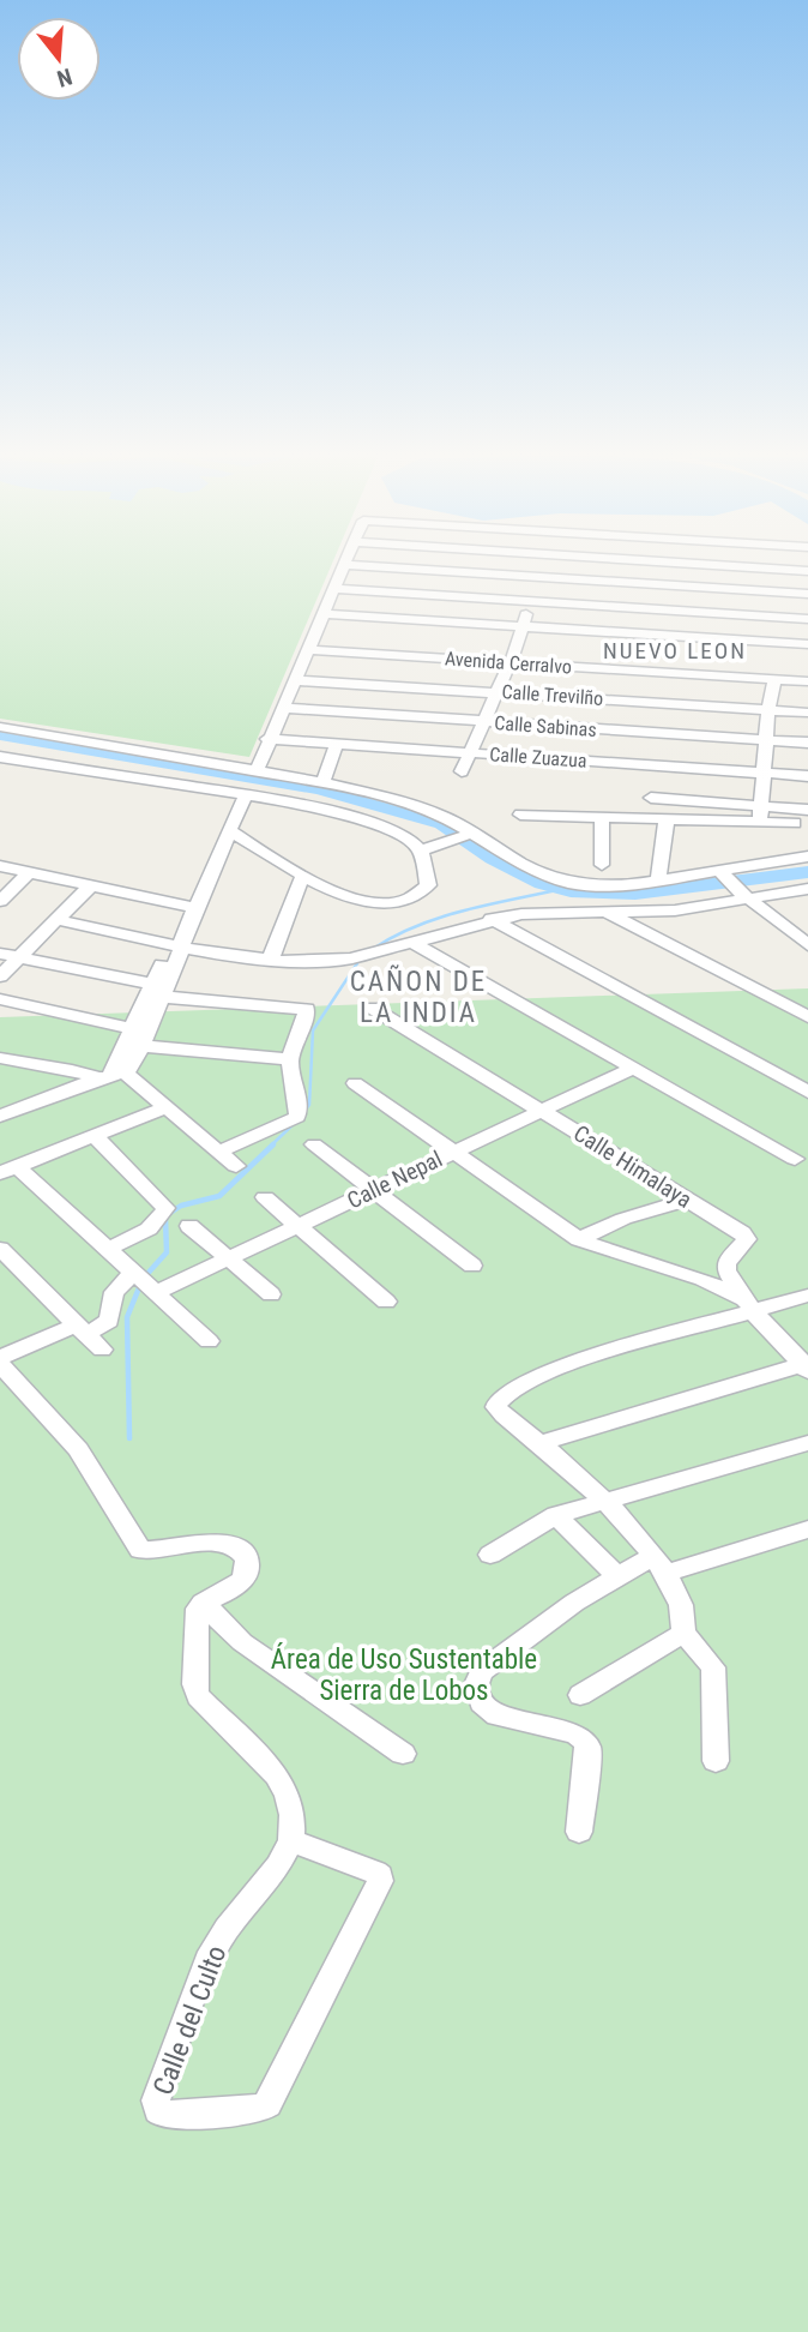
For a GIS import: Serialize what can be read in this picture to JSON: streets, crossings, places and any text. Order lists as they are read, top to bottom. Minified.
{"streets":{"street":["Avenida Cerralvo","Calle Trevilño","Calle Sabinas","Calle Zuazua","Calle Himalaya","Calle Nepal","Calle del Culto"]},"crossings":[["Calle Himalaya","Calle Nepal"]],"districts":["NUEVO LEON","CAÑON DE LA INDIA"],"parks":["Área de Uso Sustentable Sierra de Lobos"],"north":"bottom"}
